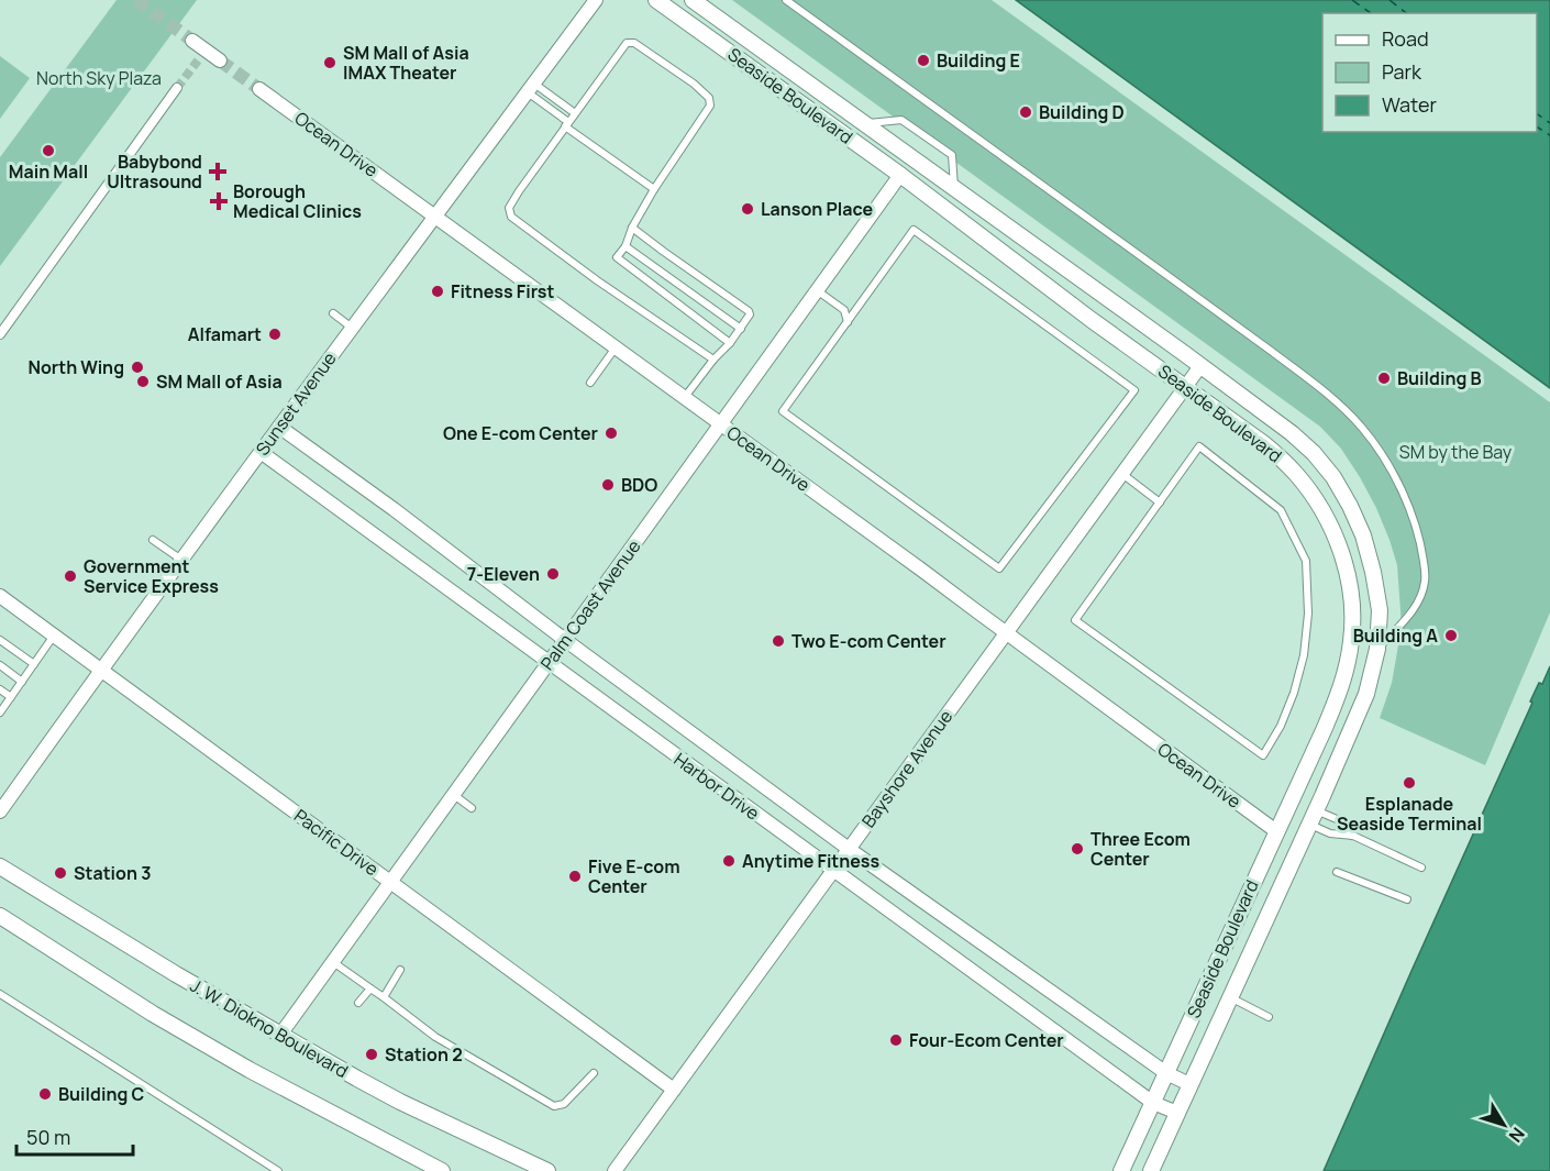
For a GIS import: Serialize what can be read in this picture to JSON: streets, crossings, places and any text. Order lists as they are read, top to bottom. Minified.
{"streets":{"street":["Seaside Boulevard","Ocean Drive","Sunset Avenue","Palm Coast Avenue","Bayshore Avenue","Harbor Drive","Pacific Drive","J. W. Diokno Boulevard"]},"crossings":[["Seaside Boulevard","Ocean Drive"],["Seaside Boulevard","Palm Coast Avenue"],["Seaside Boulevard","Bayshore Avenue"],["Seaside Boulevard","Harbor Drive"],["Ocean Drive","Sunset Avenue"],["Ocean Drive","Palm Coast Avenue"],["Ocean Drive","Bayshore Avenue"],["Sunset Avenue","Harbor Drive"],["Sunset Avenue","Pacific Drive"],["Palm Coast Avenue","Harbor Drive"],["Palm Coast Avenue","Pacific Drive"],["Palm Coast Avenue","J. W. Diokno Boulevard"],["Bayshore Avenue","Harbor Drive"],["Bayshore Avenue","Pacific Drive"]],"parks":["North Sky Plaza","SM by the Bay"],"places":{"other":["Building E","SM Mall of Asia IMAX Theater","Building D","Main Mall","Lanson Place","Fitness First","Alfamart","North Wing","Building B","SM Mall of Asia","One E-com Center","BDO","7-Eleven","Government Service Express","Building A","Two E-com Center","Esplanade Seaside Terminal","Three Ecom Center","Anytime Fitness","Station 3","Five E-com Center","Four-Ecom Center","Station 2","Building C"],"health":["Babybond Ultrasound","Borough Medical Clinics"]},"legend":["Road","Park","Water"],"scale_bar":"50 m","north":"bottom right"}
